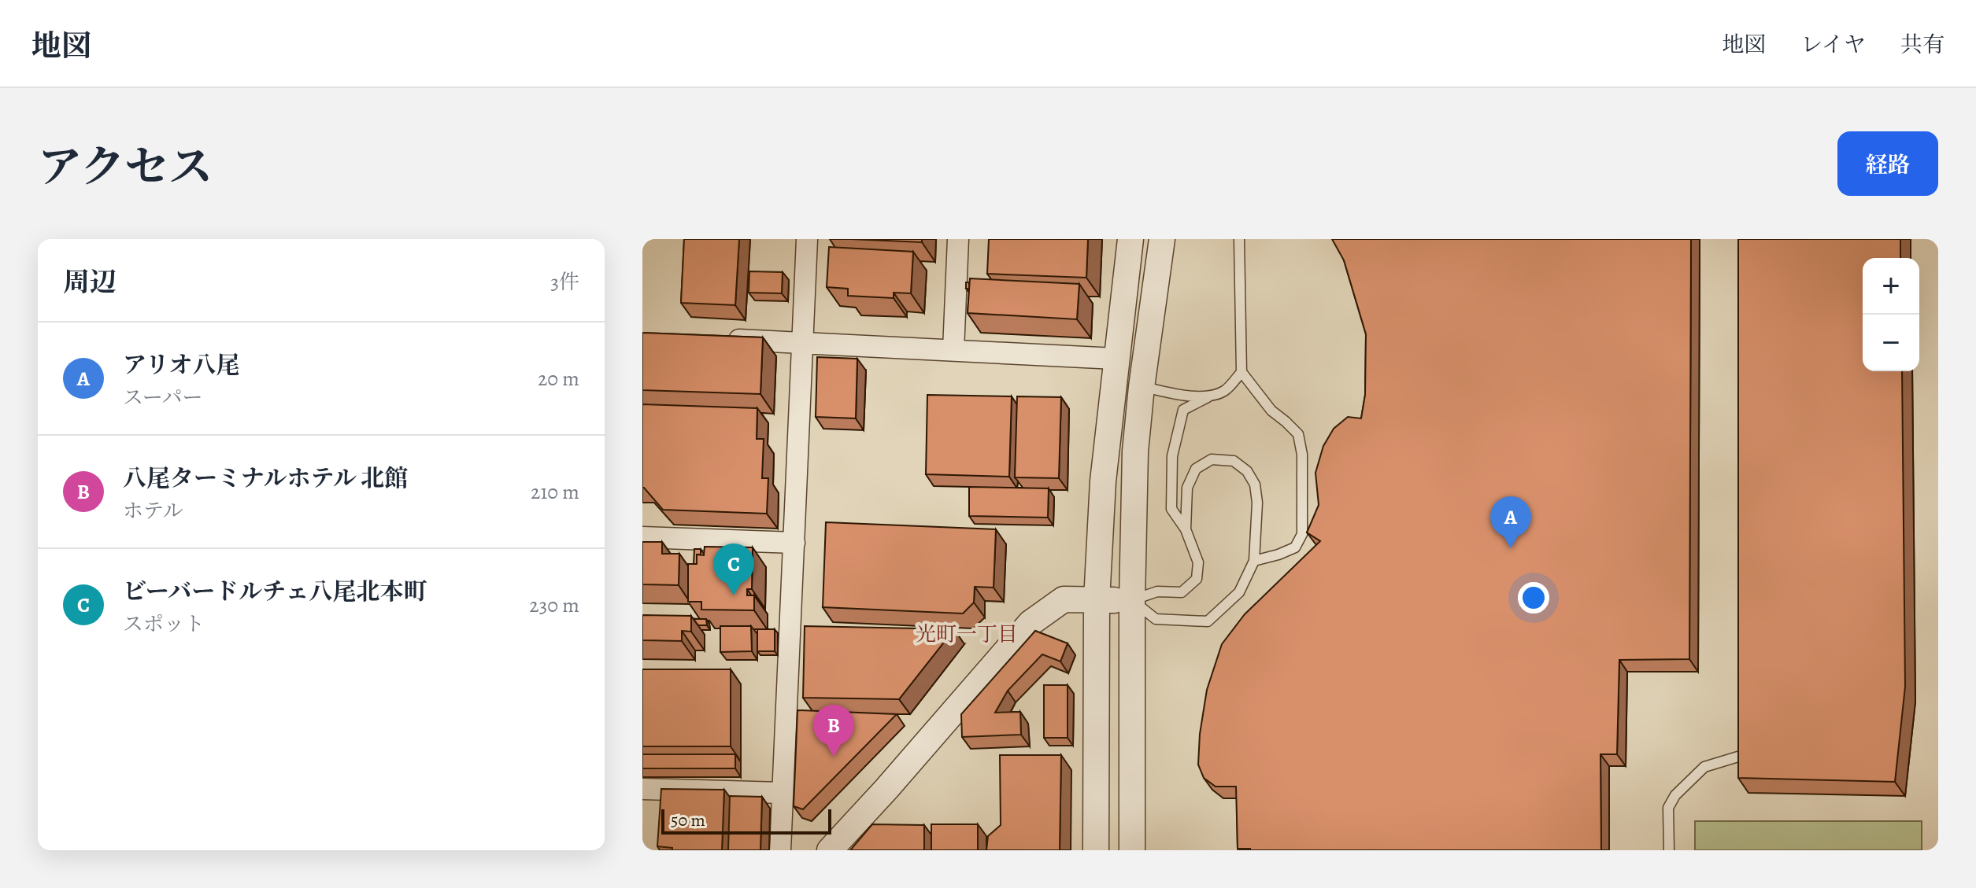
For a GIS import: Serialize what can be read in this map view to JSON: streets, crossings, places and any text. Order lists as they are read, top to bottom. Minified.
{"districts":["光町一丁目"],"scale_bar":"50 m","page":{"header":"地図","nav":["地図","レイヤ","共有"],"title":"アクセス","buttons":"経路","heading":["周辺","3件"],"map_buttons":["+","−"],"list":[{"mark":"A","name":"アリオ八尾","note":"スーパー","value":"20 m"},{"mark":"B","name":"八尾ターミナルホテル 北館","note":"ホテル","value":"210 m"},{"mark":"C","name":"ビーバードルチェ八尾北本町","note":"スポット","value":"230 m"}],"pins":["A","C","B"],"scale":"50 m"}}
